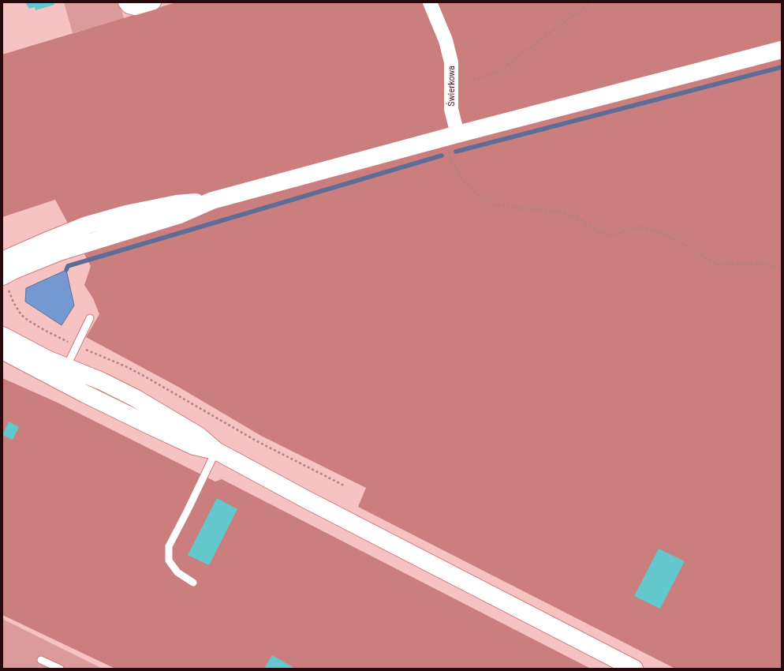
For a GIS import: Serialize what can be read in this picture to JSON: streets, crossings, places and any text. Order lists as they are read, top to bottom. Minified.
{"streets":{"street":["Świerkowa"]}}
